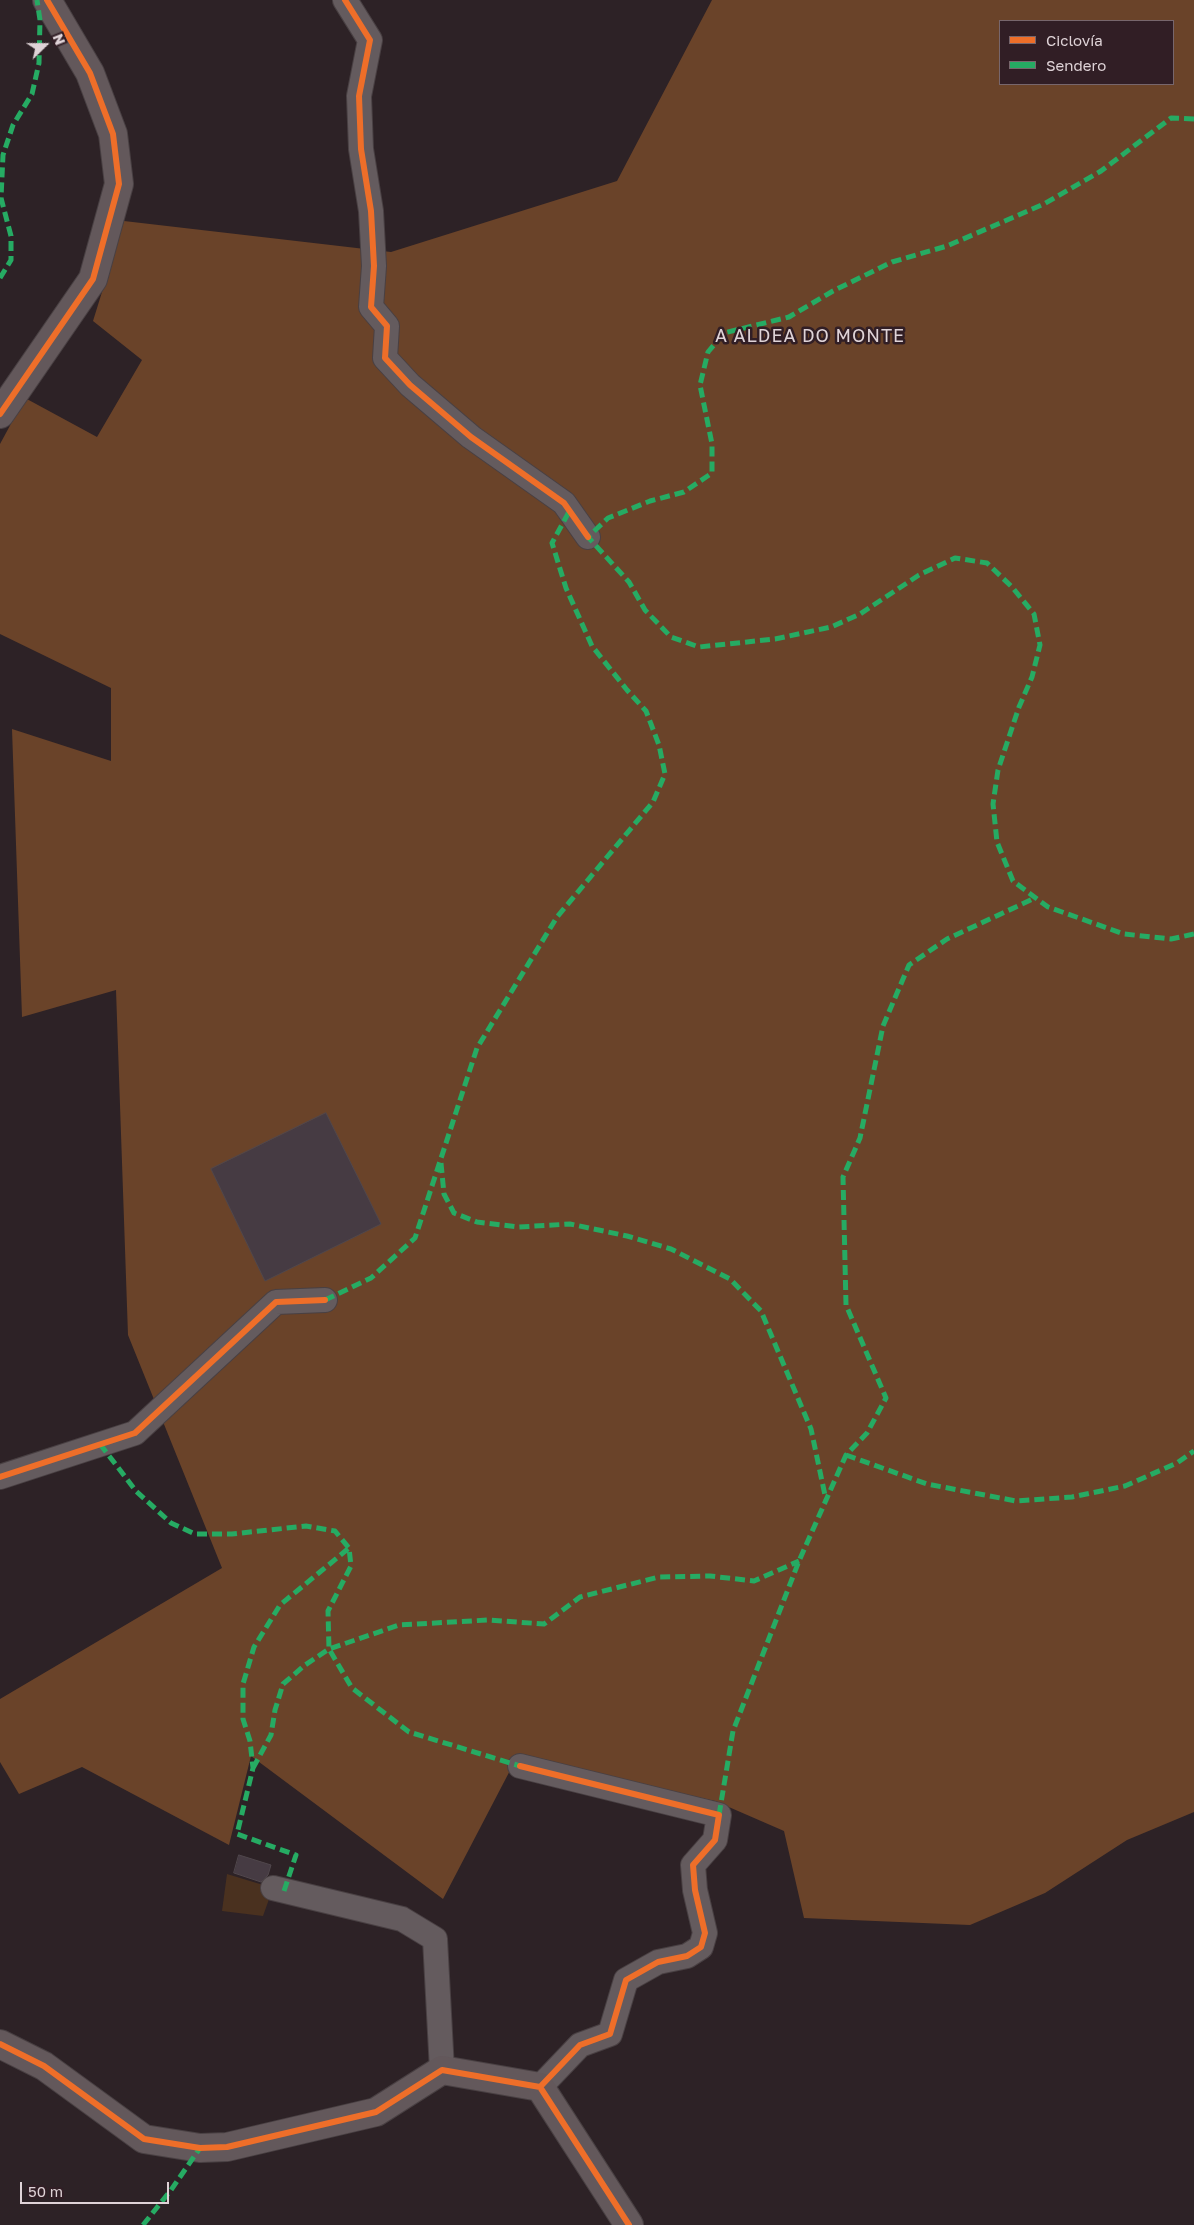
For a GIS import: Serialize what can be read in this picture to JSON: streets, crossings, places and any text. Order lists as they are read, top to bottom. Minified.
{"districts":["A ALDEA DO MONTE"],"legend":["Ciclovía","Sendero"],"scale_bar":"50 m","north":"right"}
